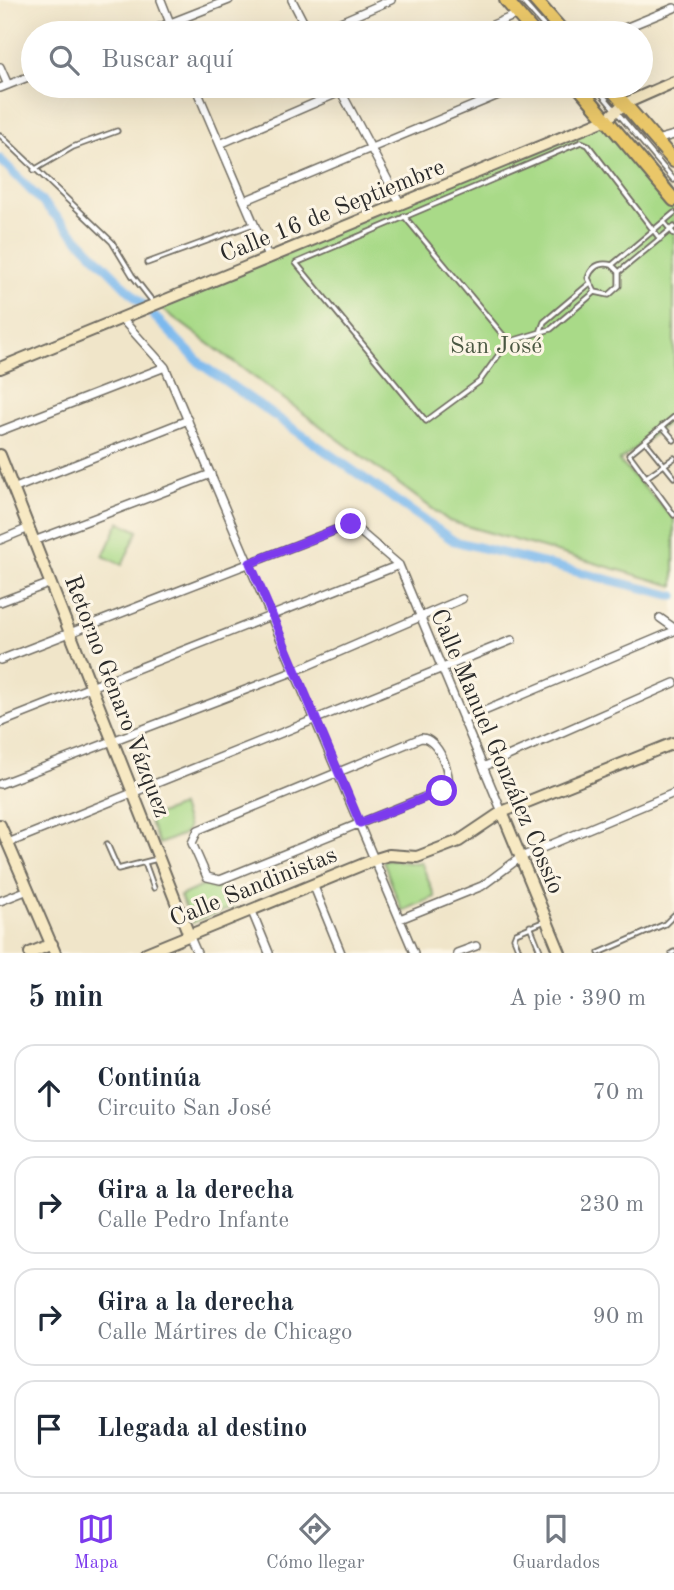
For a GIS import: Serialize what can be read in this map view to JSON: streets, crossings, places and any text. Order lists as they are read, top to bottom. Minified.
{"streets":{"street":["Calle 16 de Septiembre","Retorno Genaro Vázquez","Calle Manuel González Cossío","Calle Sandinistas"]},"crossings":[["Retorno Genaro Vázquez","Calle Sandinistas"],["Calle Manuel González Cossío","Calle Sandinistas"]],"parks":["San José"],"page":{"search":"Buscar aquí","heading":["5 min","A pie · 390 m"],"list":[["Continúa","Circuito San José","70 m"],["Gira a la derecha","Calle Pedro Infante","230 m"],["Gira a la derecha","Calle Mártires de Chicago","90 m"],"Llegada al destino"],"nav":["Mapa","Cómo llegar","Guardados"]}}
